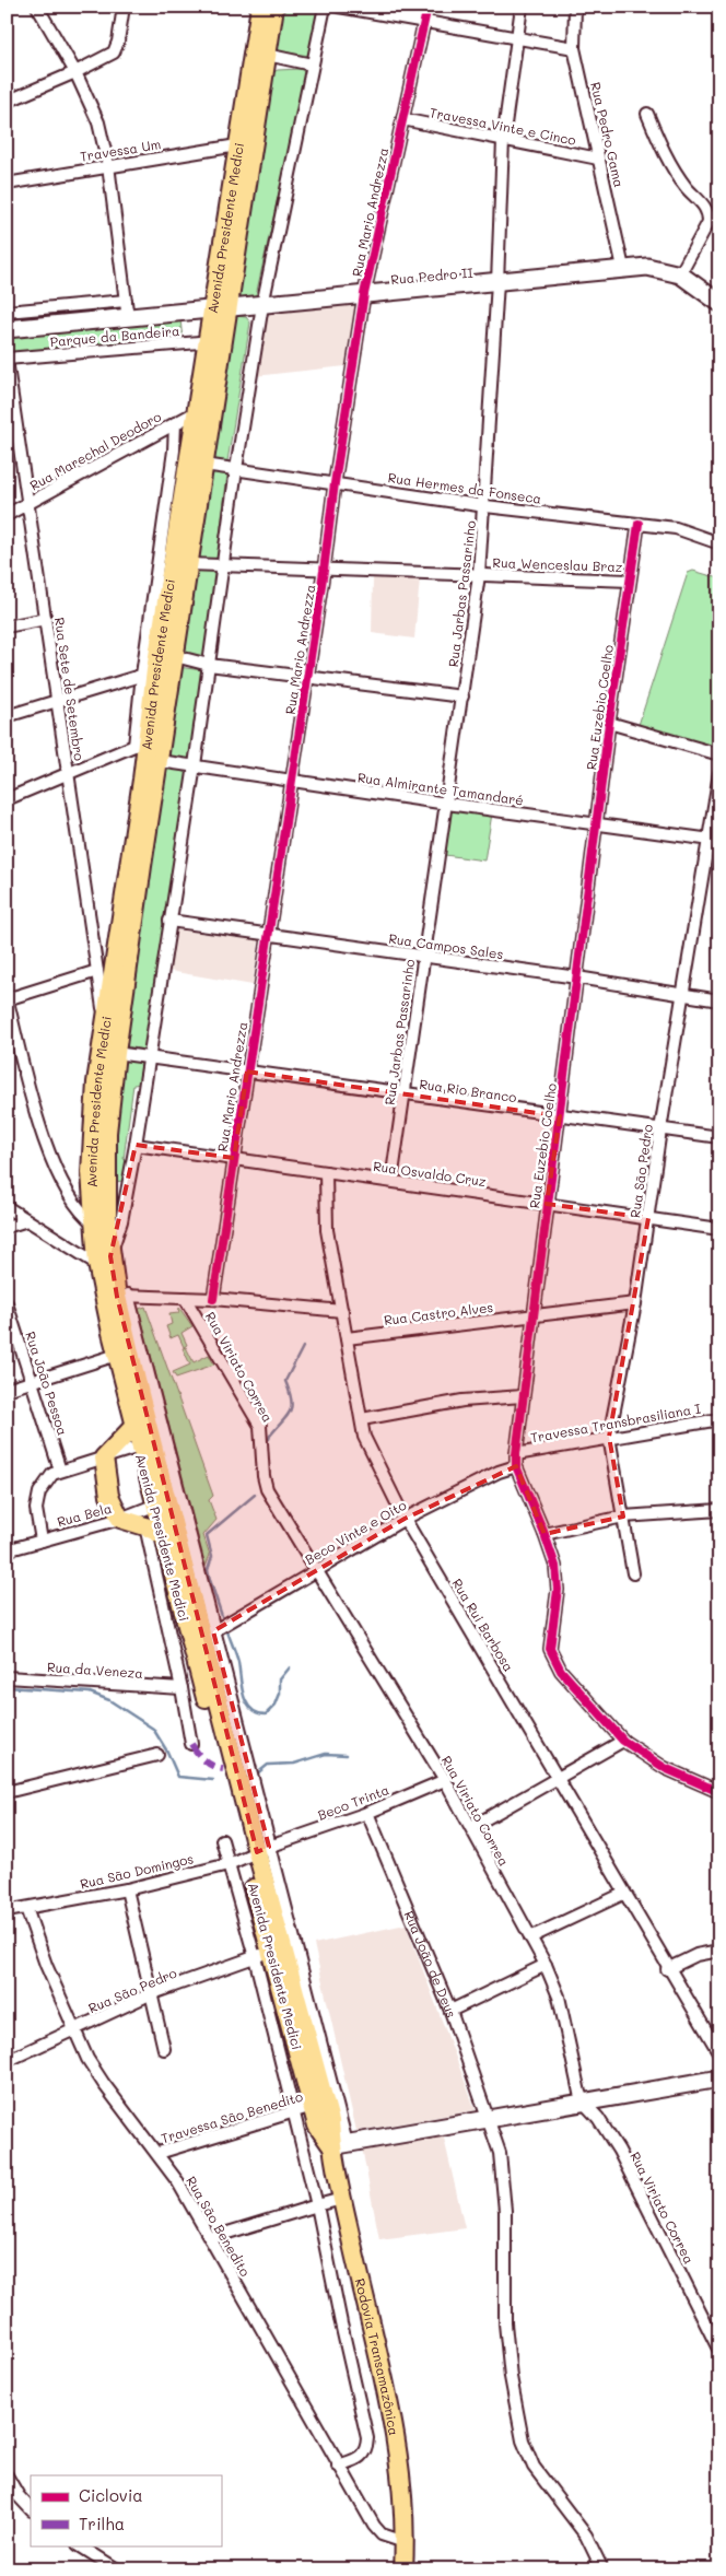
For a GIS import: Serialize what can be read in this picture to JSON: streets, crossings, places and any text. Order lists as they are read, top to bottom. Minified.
{"streets":{"main road":["Avenida Presidente Medici","Rodovia Transamazônica"],"street":["Travessa Vinte e Cinco","Rua Pedro Gama","Travessa Um","Rua Mario Andrezza","Rua Pedro II","Parque da Bandeira","Rua Marechal Deodoro","Rua Hermes da Fonseca","Rua Wenceslau Braz","Rua Jarbas Passarinho","Rua Sete de Setembro","Rua Euzebio Coelho","Rua Almirante Tamandaré","Rua Campos Sales","Rua Rio Branco","Rua São Pedro","Rua Osvaldo Cruz","Rua Castro Alves","Rua Viriato Correa","Rua João Pessoa","Travessa Transbrasiliana I","Rua Bela","Beco Vinte e Oito","Rua Rui Barbosa","Rua da Veneza","Beco Trinta","Rua São Domingos","Rua João de Deus","Travessa São Benedito","Rua São Benedito"]},"crossings":[["Travessa Vinte e Cinco","Rua Pedro Gama"],["Travessa Vinte e Cinco","Rua Mario Andrezza"],["Travessa Vinte e Cinco","Rua Jarbas Passarinho"],["Rua Pedro Gama","Rua Pedro II"],["Travessa Um","Avenida Presidente Medici"],["Rua Mario Andrezza","Rua Pedro II"],["Rua Mario Andrezza","Rua Hermes da Fonseca"],["Rua Mario Andrezza","Rua Wenceslau Braz"],["Rua Mario Andrezza","Rua Almirante Tamandaré"],["Rua Mario Andrezza","Rua Campos Sales"],["Rua Mario Andrezza","Rua Rio Branco"],["Rua Mario Andrezza","Rua Osvaldo Cruz"],["Avenida Presidente Medici","Rua Pedro II"],["Avenida Presidente Medici","Parque da Bandeira"],["Avenida Presidente Medici","Rua Marechal Deodoro"],["Avenida Presidente Medici","Rua Hermes da Fonseca"],["Avenida Presidente Medici","Rua Wenceslau Braz"],["Avenida Presidente Medici","Rua Sete de Setembro"],["Avenida Presidente Medici","Rua Almirante Tamandaré"],["Avenida Presidente Medici","Rua Campos Sales"],["Avenida Presidente Medici","Rua Rio Branco"],["Avenida Presidente Medici","Rua São Pedro"],["Avenida Presidente Medici","Rua Osvaldo Cruz"],["Avenida Presidente Medici","Rua Bela"],["Avenida Presidente Medici","Beco Trinta"],["Avenida Presidente Medici","Rua São Domingos"],["Avenida Presidente Medici","Travessa São Benedito"],["Avenida Presidente Medici","Rodovia Transamazônica"],["Rua Pedro II","Rua Jarbas Passarinho"],["Parque da Bandeira","Rua Sete de Setembro"],["Rua Marechal Deodoro","Rua Sete de Setembro"],["Rua Hermes da Fonseca","Rua Jarbas Passarinho"],["Rua Hermes da Fonseca","Rua Euzebio Coelho"],["Rua Wenceslau Braz","Rua Jarbas Passarinho"],["Rua Wenceslau Braz","Rua Euzebio Coelho"],["Rua Jarbas Passarinho","Rua Almirante Tamandaré"],["Rua Jarbas Passarinho","Rua Campos Sales"],["Rua Jarbas Passarinho","Rua Rio Branco"],["Rua Jarbas Passarinho","Rua Osvaldo Cruz"],["Rua Euzebio Coelho","Rua Almirante Tamandaré"],["Rua Euzebio Coelho","Rua Campos Sales"],["Rua Euzebio Coelho","Rua Rio Branco"],["Rua Euzebio Coelho","Rua Osvaldo Cruz"],["Rua Euzebio Coelho","Rua Castro Alves"],["Rua Euzebio Coelho","Travessa Transbrasiliana I"],["Rua Euzebio Coelho","Beco Vinte e Oito"],["Rua Almirante Tamandaré","Rua São Pedro"],["Rua Campos Sales","Rua São Pedro"],["Rua Rio Branco","Rua São Pedro"],["Rua São Pedro","Rua Osvaldo Cruz"],["Rua São Pedro","Rua Castro Alves"],["Rua São Pedro","Travessa Transbrasiliana I"],["Rua São Pedro","Rua São Benedito"],["Rua Osvaldo Cruz","Rua Rui Barbosa"],["Rua Castro Alves","Rua Rui Barbosa"],["Rua Viriato Correa","Beco Vinte e Oito"],["Rua Viriato Correa","Beco Trinta"],["Beco Vinte e Oito","Rua Rui Barbosa"],["Beco Trinta","Rua São Domingos"],["Beco Trinta","Rua João de Deus"],["Rua São Domingos","Rua São Benedito"],["Travessa São Benedito","Rua São Benedito"],["Rua São Benedito","Rodovia Transamazônica"]],"legend":["Ciclovia","Trilha"]}
